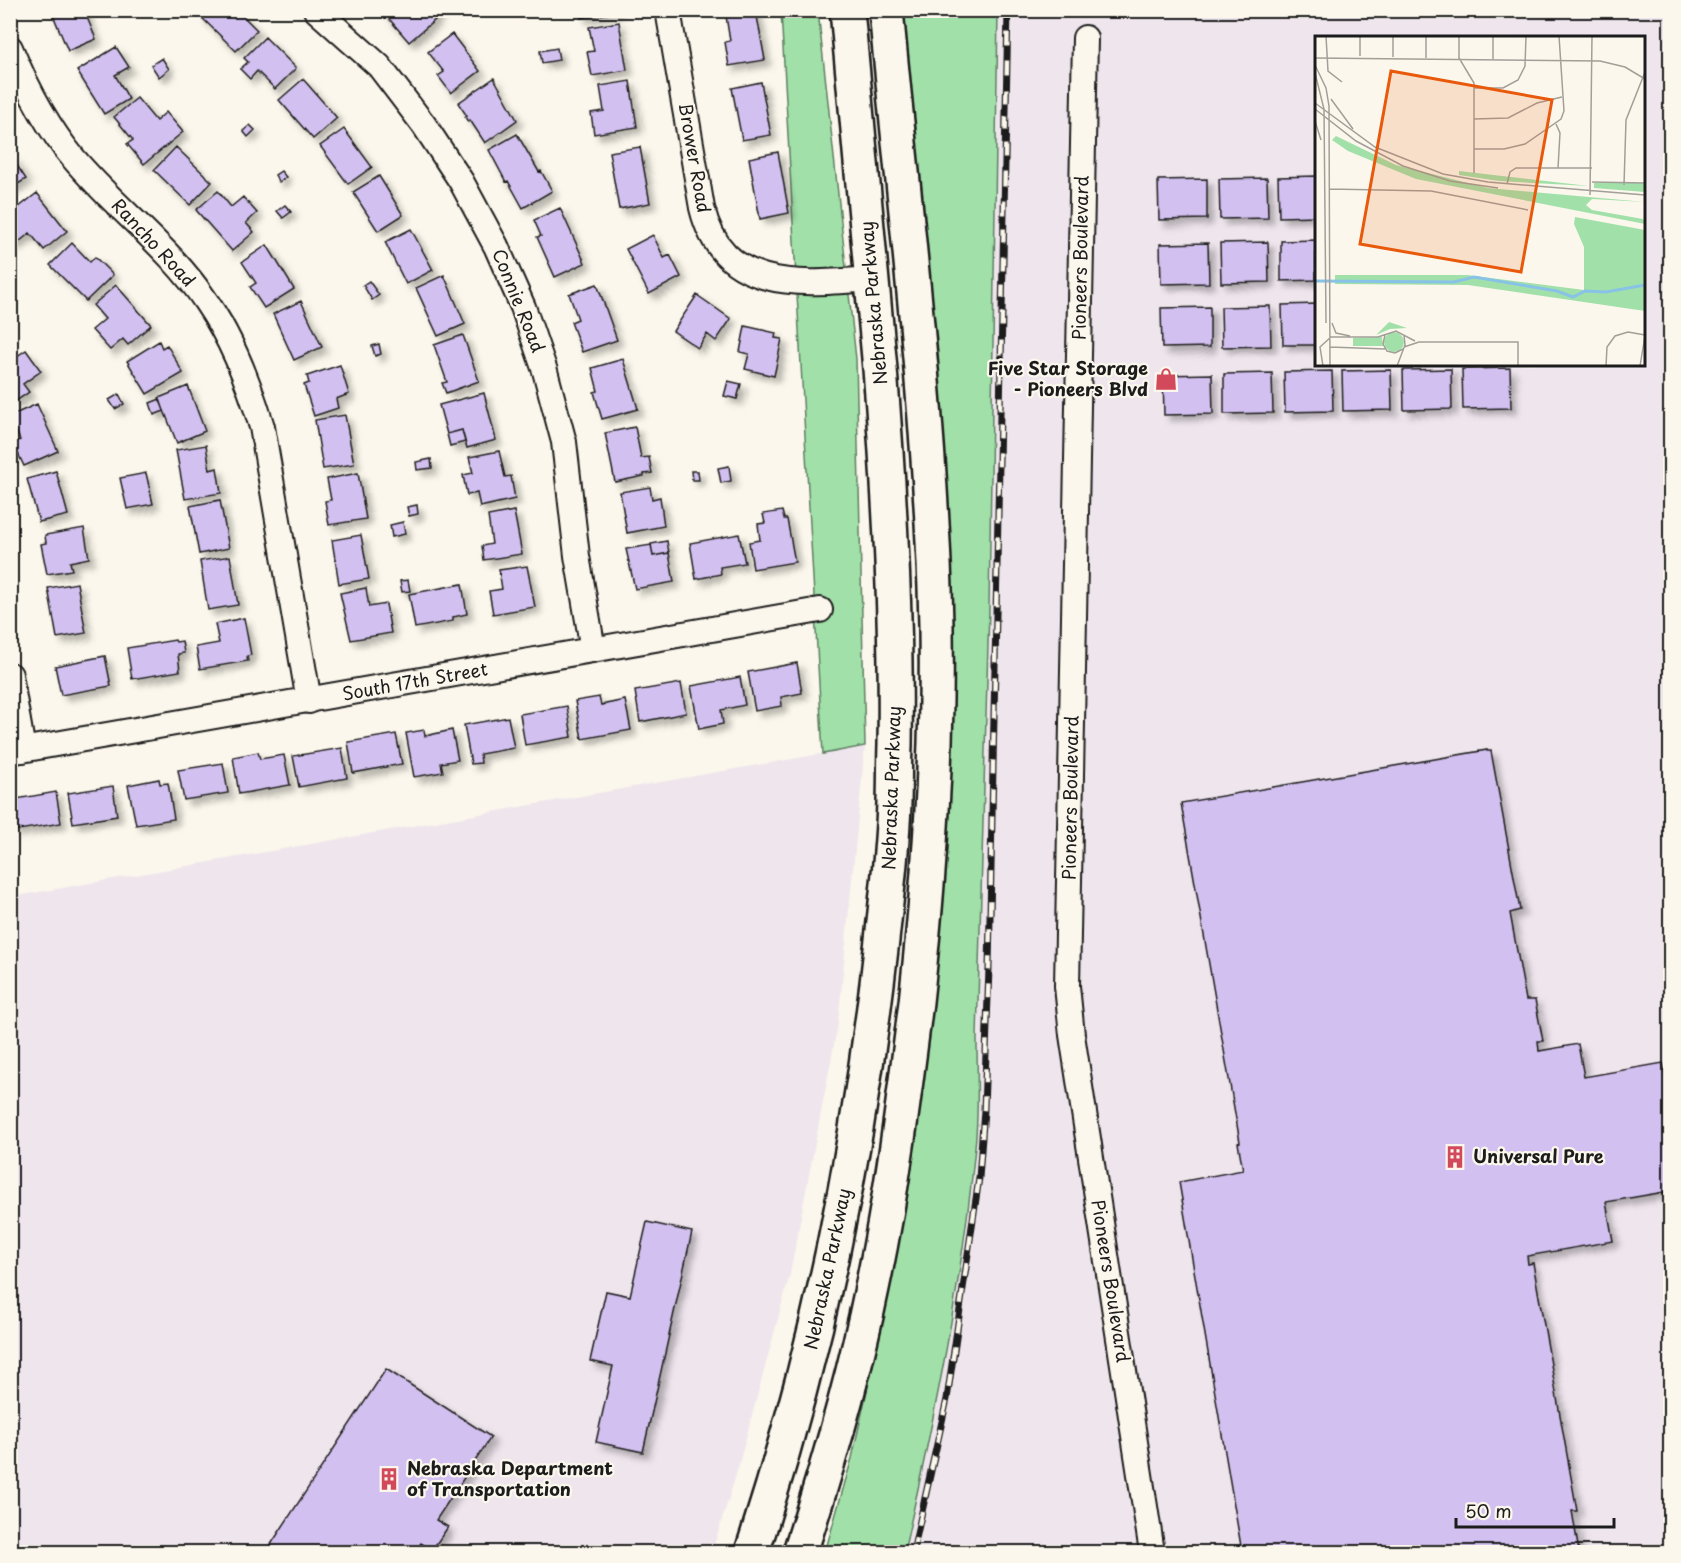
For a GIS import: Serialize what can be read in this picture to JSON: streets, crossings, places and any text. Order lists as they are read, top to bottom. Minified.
{"streets":{"main road":["Nebraska Parkway"],"street":["Brower Road","Rancho Road","Pioneers Boulevard","Connie Road","South 17th Street"]},"crossings":[["Brower Road","Nebraska Parkway"],["Rancho Road","South 17th Street"],["Connie Road","South 17th Street"]],"places":{"shop":["Five Star Storage - Pioneers Blvd"],"building":["Universal Pure","Nebraska Department of Transportation"]},"scale_bar":"50 m"}
